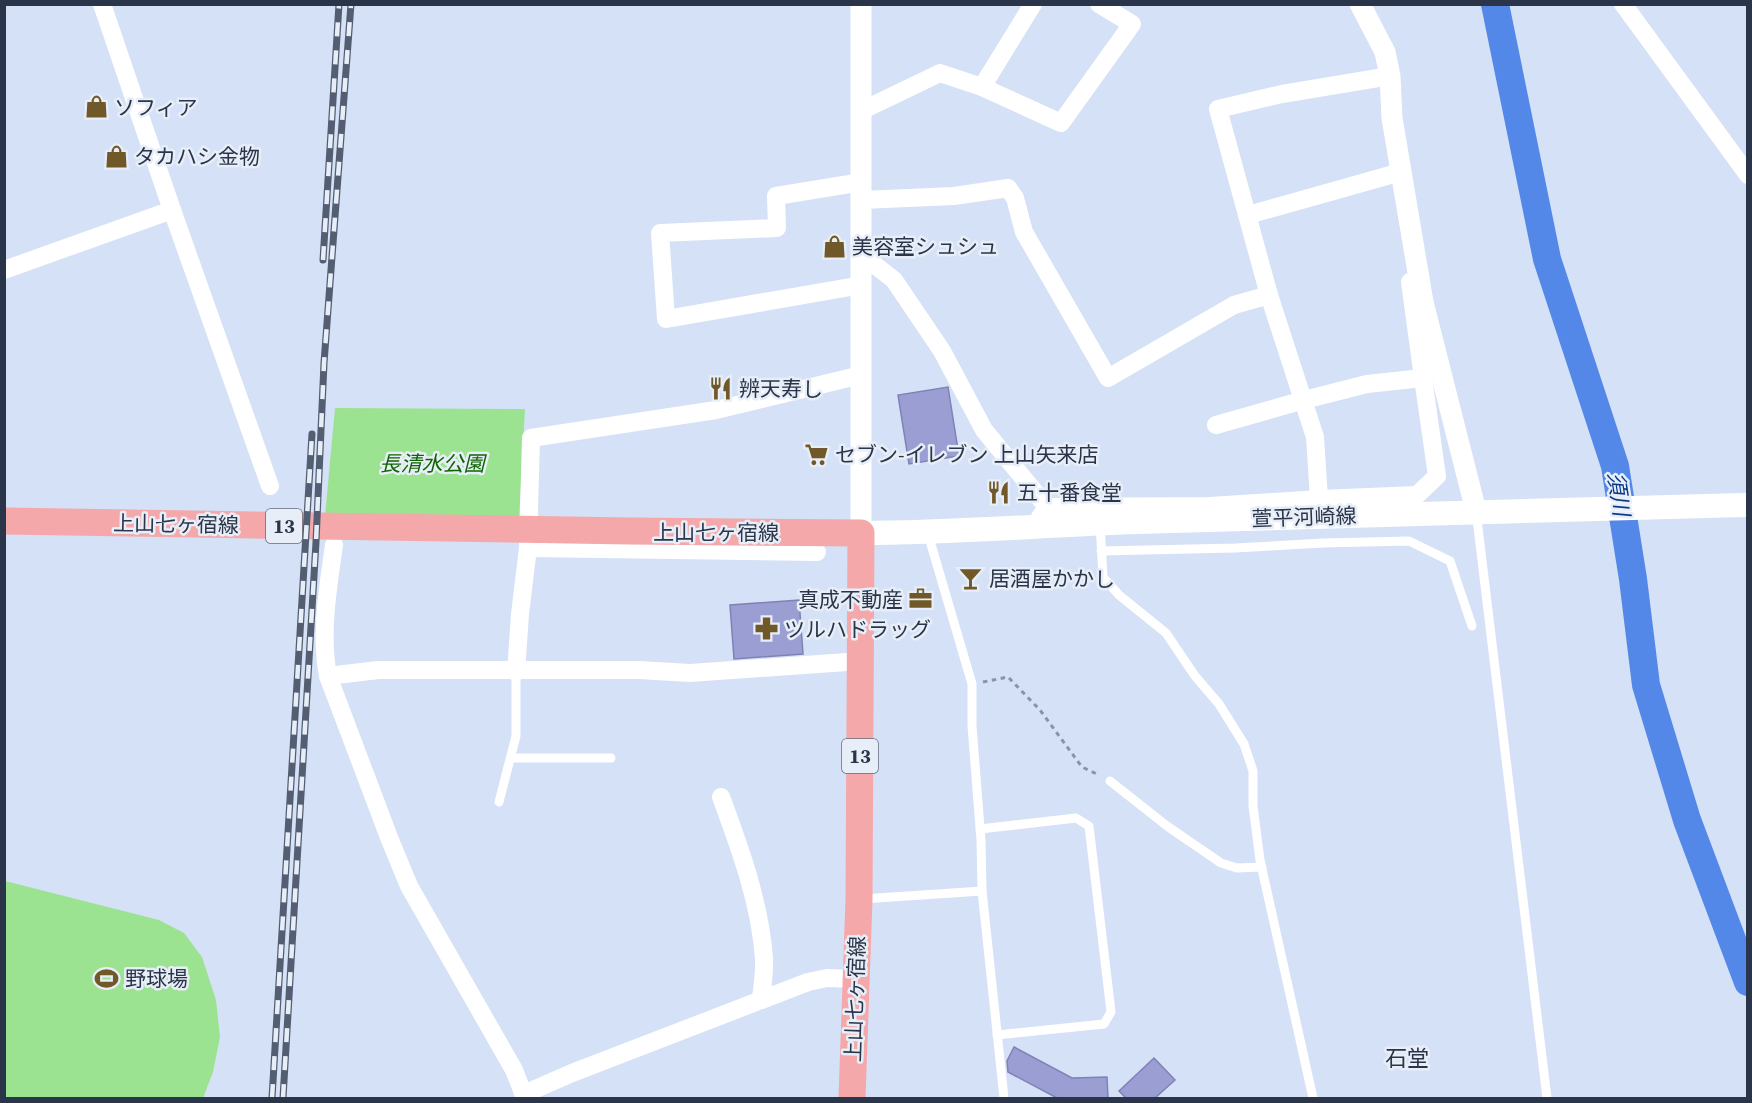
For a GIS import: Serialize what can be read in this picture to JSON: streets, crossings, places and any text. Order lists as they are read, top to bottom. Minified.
{"streets":{"main road":["萱平河崎線","上山七ヶ宿線","13"]},"crossings":[["萱平河崎線","上山七ヶ宿線"]],"districts":["石堂"],"water":["須川"],"parks":["長清水公園"],"places":{"shop":["ソフィア","タカハシ金物","美容室シュシュ"],"restaurant":["辨天寿し","五十番食堂"],"supermarket":["セブン-イレブン 上山矢来店"],"bar":["居酒屋かかし"],"office":["真成不動産"],"pharmacy":["ツルハドラッグ"],"sports":["野球場"]}}
